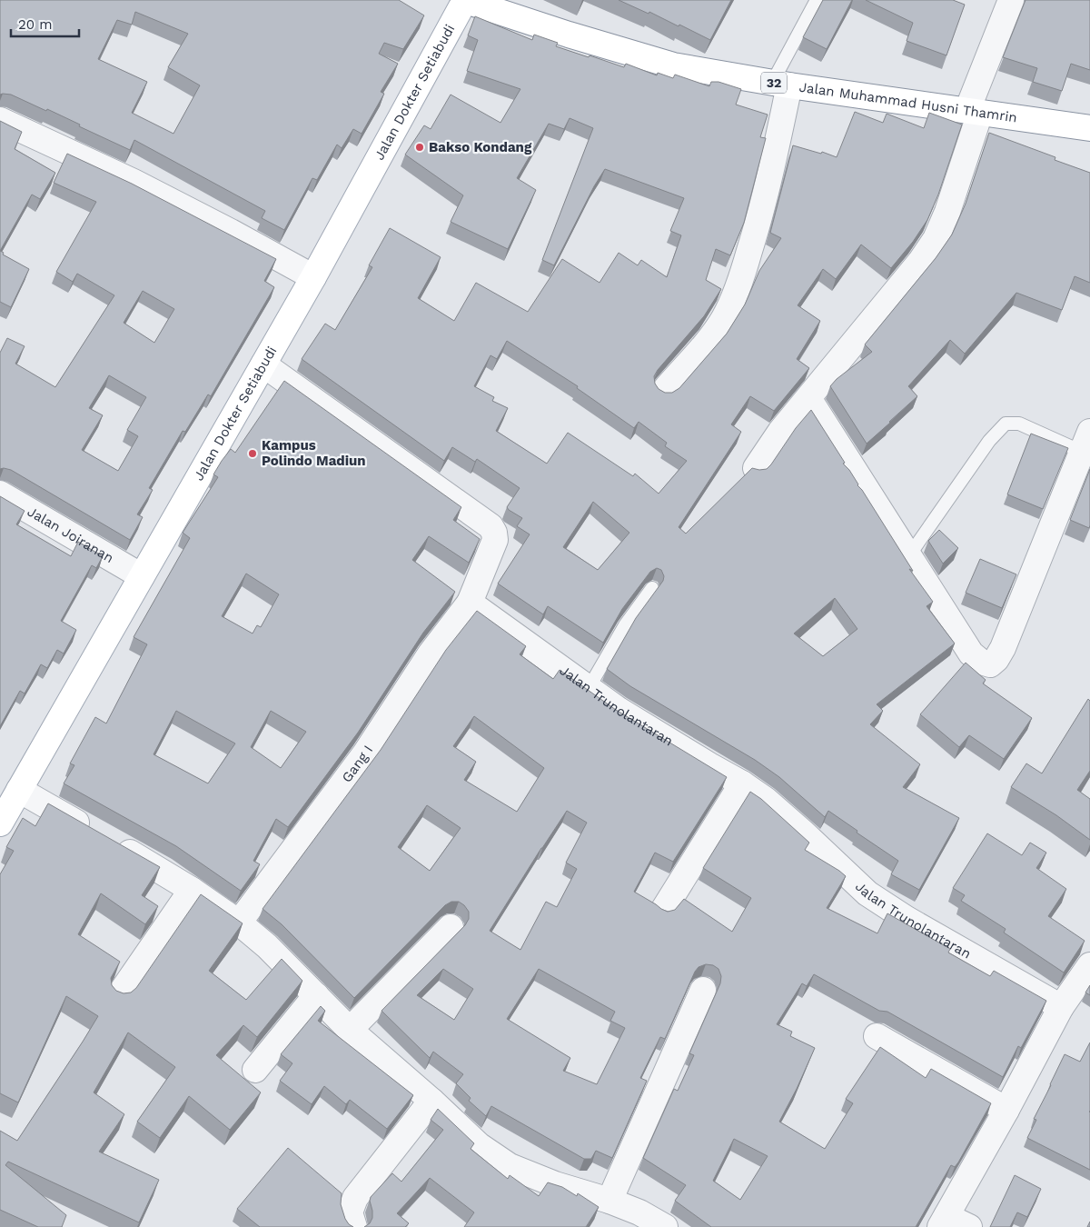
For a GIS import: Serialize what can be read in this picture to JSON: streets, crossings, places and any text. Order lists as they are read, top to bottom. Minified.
{"streets":{"main road":["32","Jalan Dokter Setiabudi","Jalan Muhammad Husni Thamrin"],"street":["Jalan Joiranan","Jalan Trunolantaran","Gang I"]},"crossings":[["Jalan Dokter Setiabudi","Jalan Muhammad Husni Thamrin"],["Jalan Dokter Setiabudi","Jalan Joiranan"],["Jalan Trunolantaran","Gang I"]],"places":["Bakso Kondang","Kampus Polindo Madiun"],"scale_bar":"20 m"}
